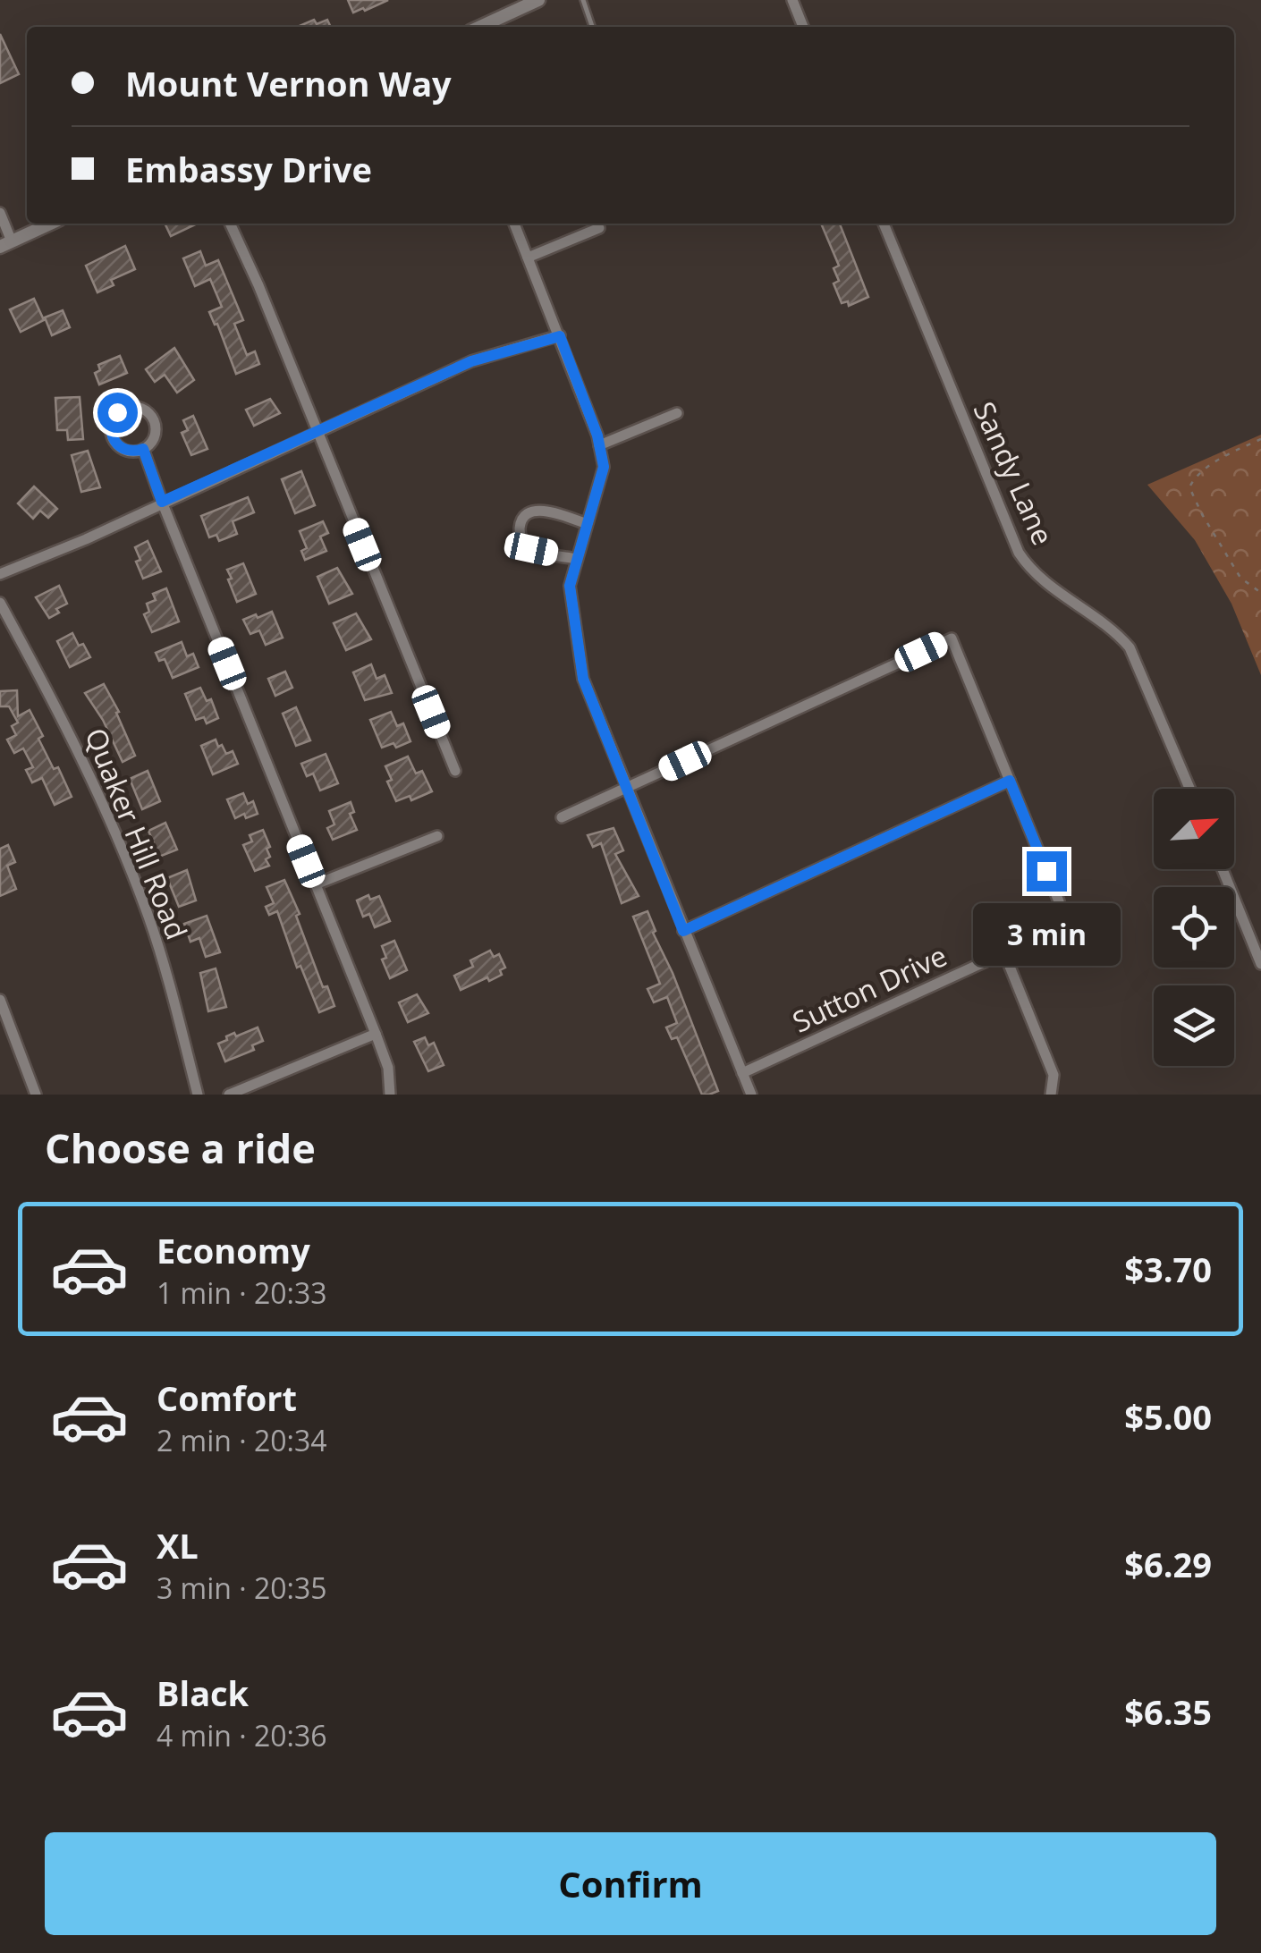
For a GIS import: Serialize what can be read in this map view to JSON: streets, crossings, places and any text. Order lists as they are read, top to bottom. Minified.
{"streets":{"street":["Sandy Lane","Quaker Hill Road","Sutton Drive"]},"north":"top right","page":{"banner":["Mount Vernon Way","Embassy Drive"],"bubble":"3 min","heading":"Choose a ride","list":[{"name":"Economy","note":"1 min · 20:33","value":"$3.70"},{"name":"Comfort","note":"2 min · 20:34","value":"$5.00"},{"name":"XL","note":"3 min · 20:35","value":"$6.29"},{"name":"Black","note":"4 min · 20:36","value":"$6.35"}],"buttons":"Confirm"}}
